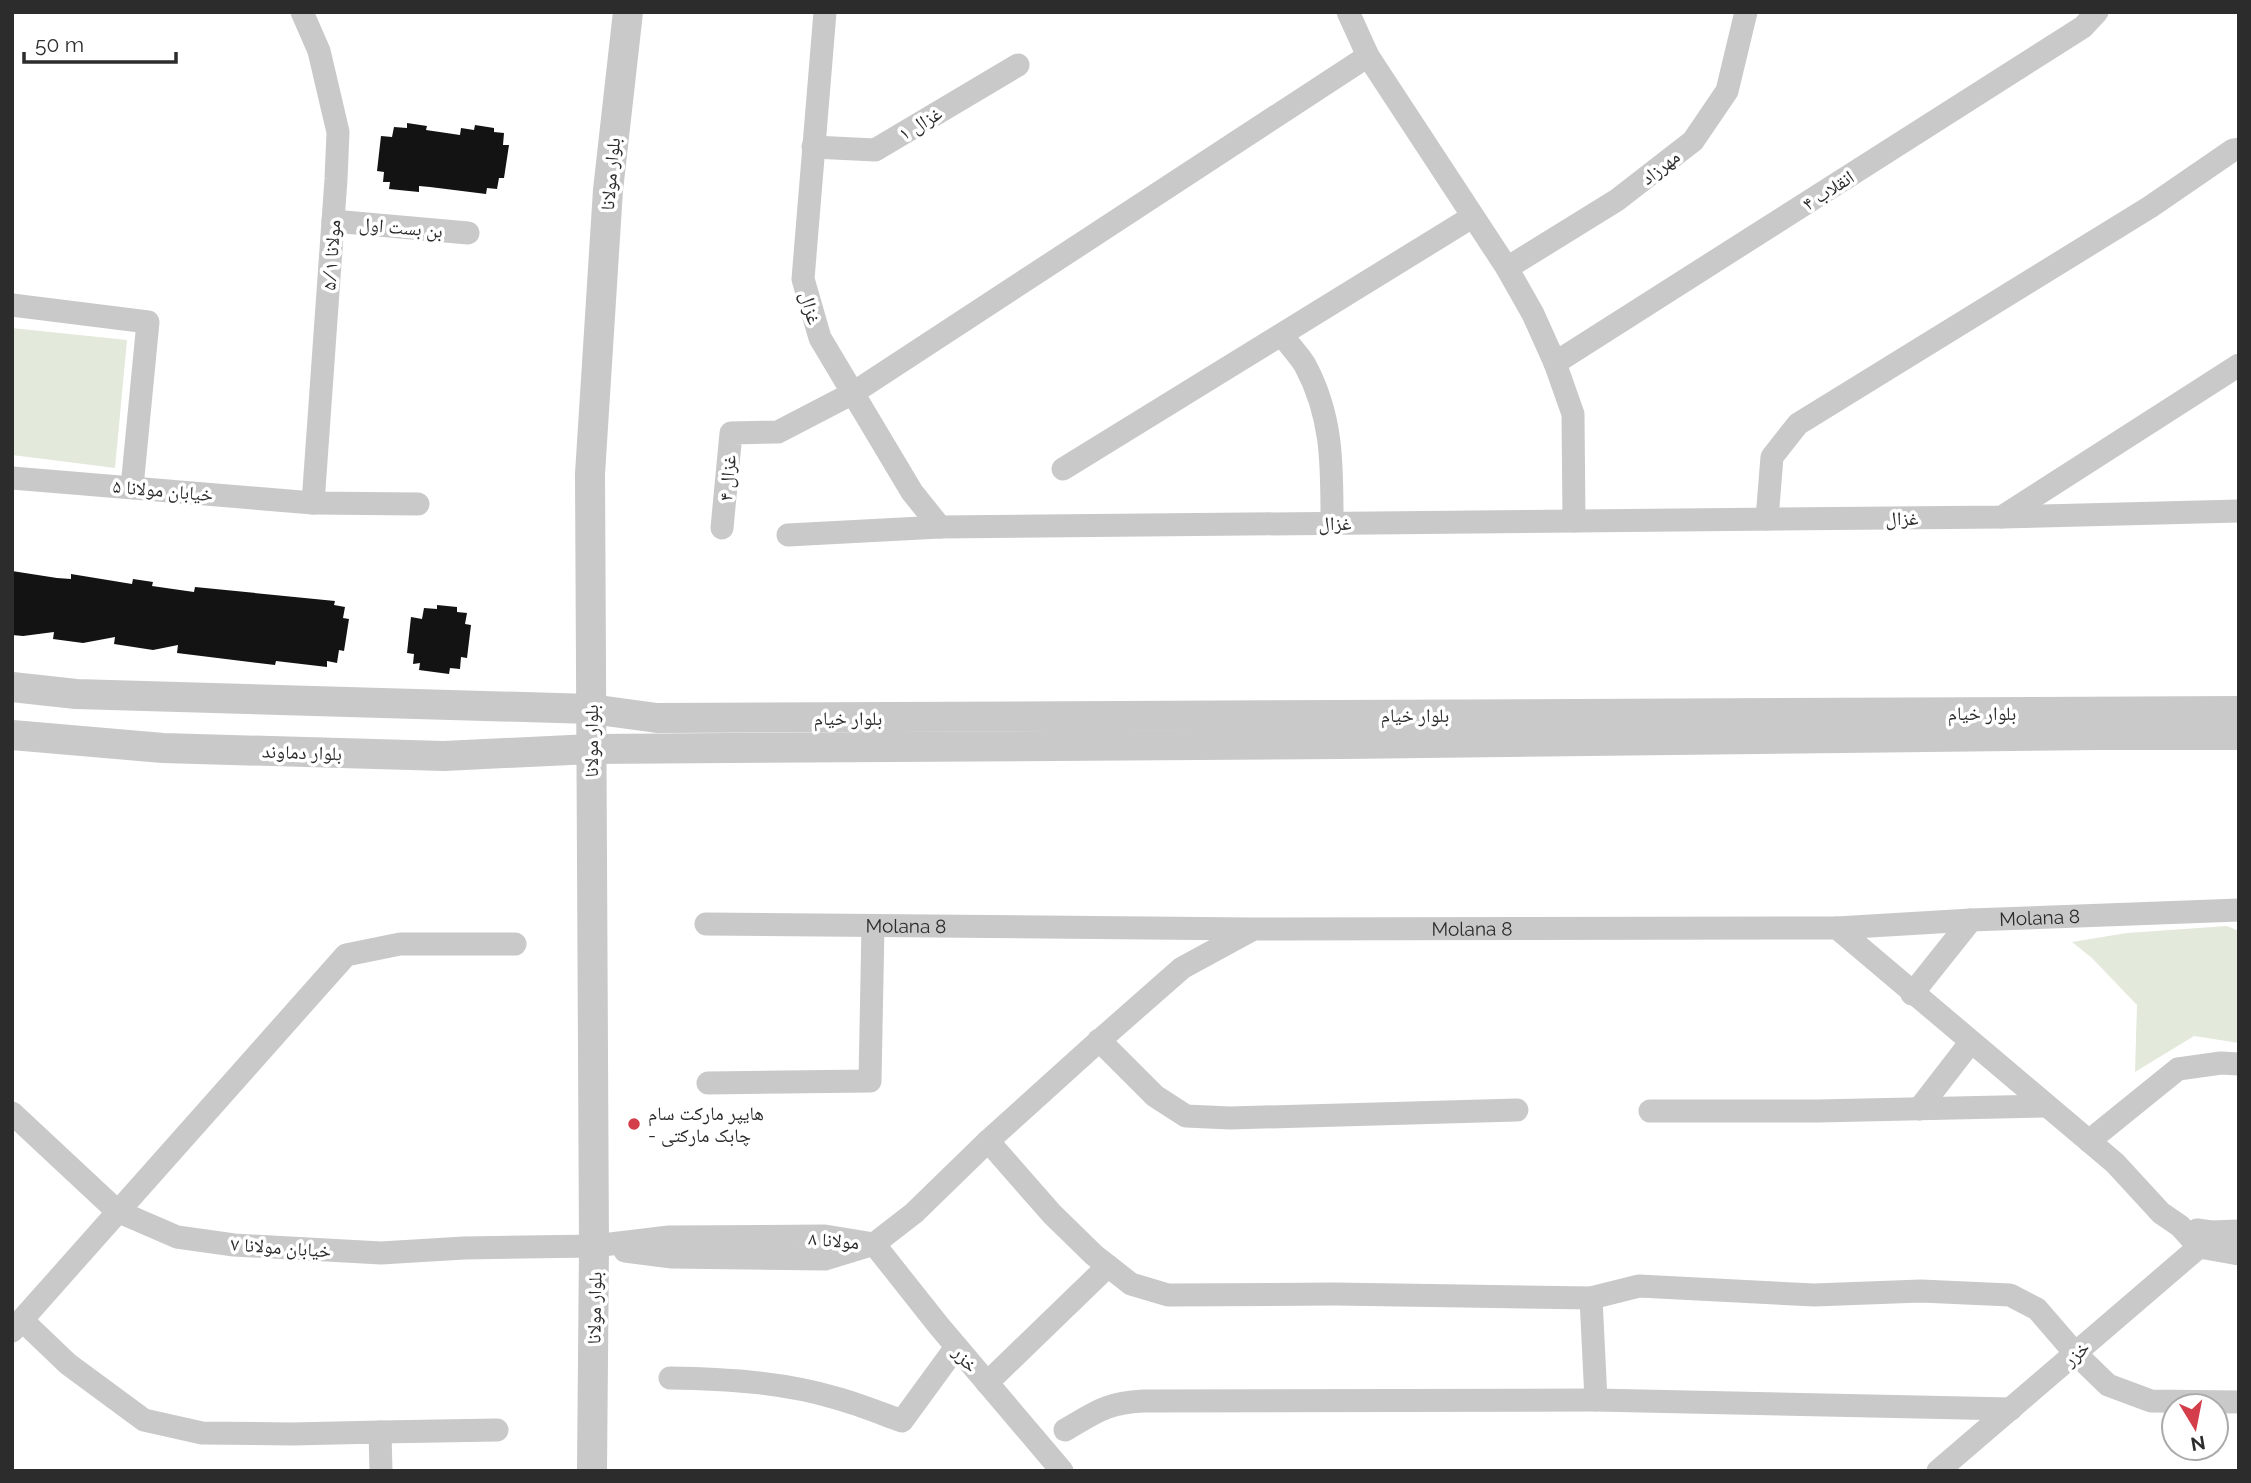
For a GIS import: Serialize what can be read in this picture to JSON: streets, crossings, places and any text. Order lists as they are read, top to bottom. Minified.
{"streets":{"street":["غزال ۱","مهرزاد","بلوار مولانا","انقلاب ۴","بن بست اول","مولانا ۵/۱","غزال","غزال ۴","خیابان مولانا ۵","بلوار خیام","بلوار دماوند","Molana 8","مولانا ۸","خیابان مولانا ۷","خزر"]},"crossings":[["غزال ۱","غزال"],["بلوار مولانا","بلوار خیام"],["بلوار مولانا","بلوار دماوند"],["بلوار مولانا","مولانا ۸"],["بلوار مولانا","خیابان مولانا ۷"],["بن بست اول","مولانا ۵/۱"],["مولانا ۵/۱","خیابان مولانا ۵"],["غزال","غزال ۴"],["بلوار خیام","بلوار دماوند"],["مولانا ۸","خیابان مولانا ۷"],["مولانا ۸","خزر"]],"places":["هایپر مارکت سام - چابک مارکتی"],"scale_bar":"50 m","north":"bottom"}
